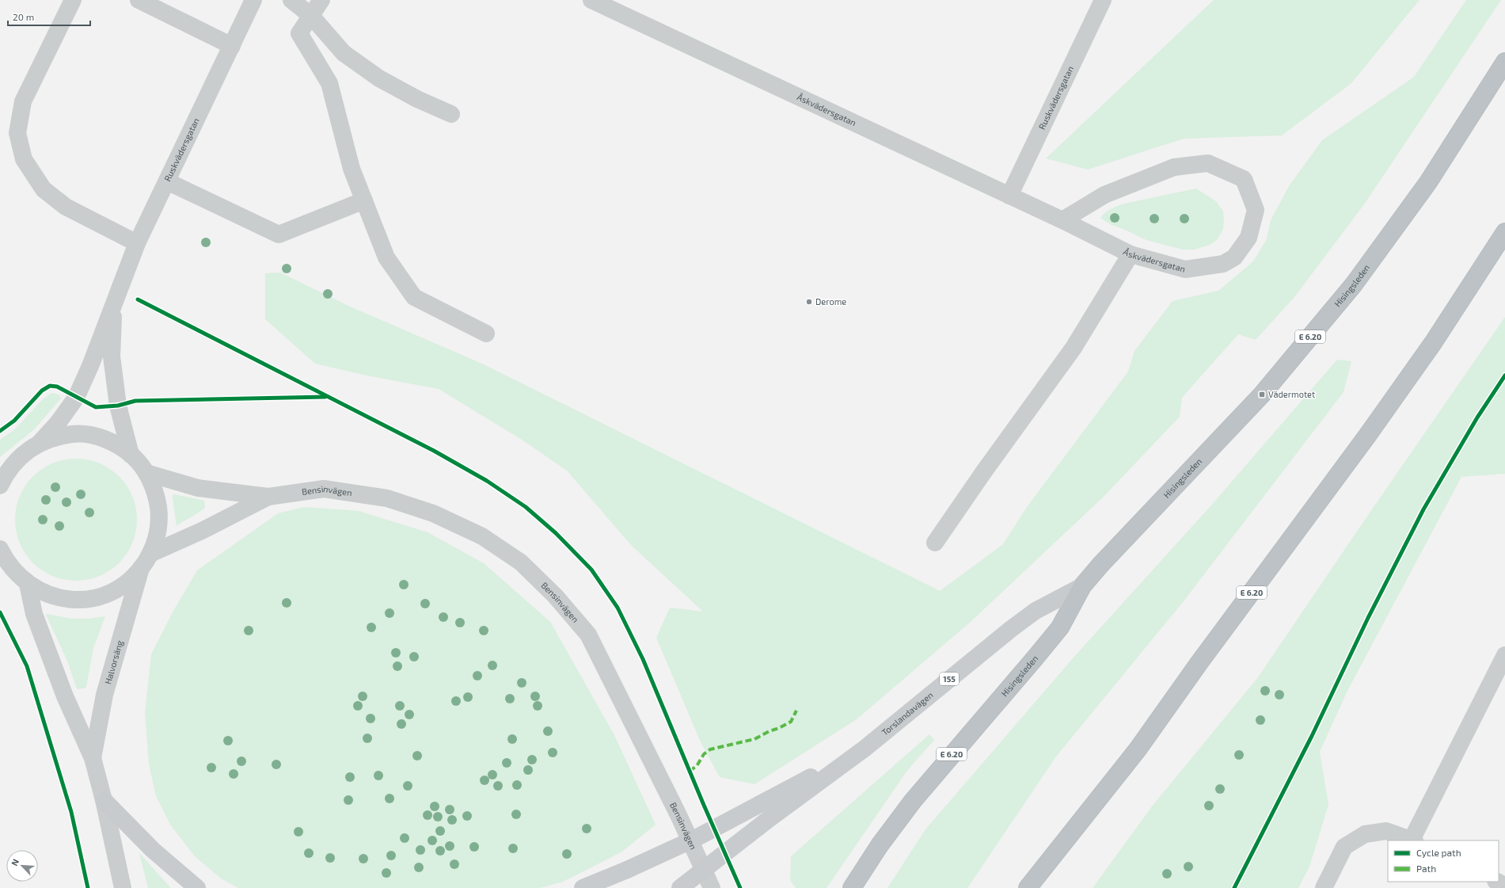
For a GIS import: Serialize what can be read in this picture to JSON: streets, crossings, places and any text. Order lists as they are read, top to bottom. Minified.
{"streets":{"highway":["Hisingsleden","E 6.20"],"main road":["155","Torslandavägen"],"street":["Ruskvädersgatan","Åskvädersgatan","Bensinvägen","Halvorsäng"]},"crossings":[["Ruskvädersgatan","Åskvädersgatan"],["Ruskvädersgatan","Halvorsäng"],["Hisingsleden","Torslandavägen"],["Bensinvägen","Halvorsäng"]],"places":{"other":["Derome"],"transit":["Vädermotet"]},"legend":["Cycle path","Path"],"scale_bar":"20 m","north":"top left"}
